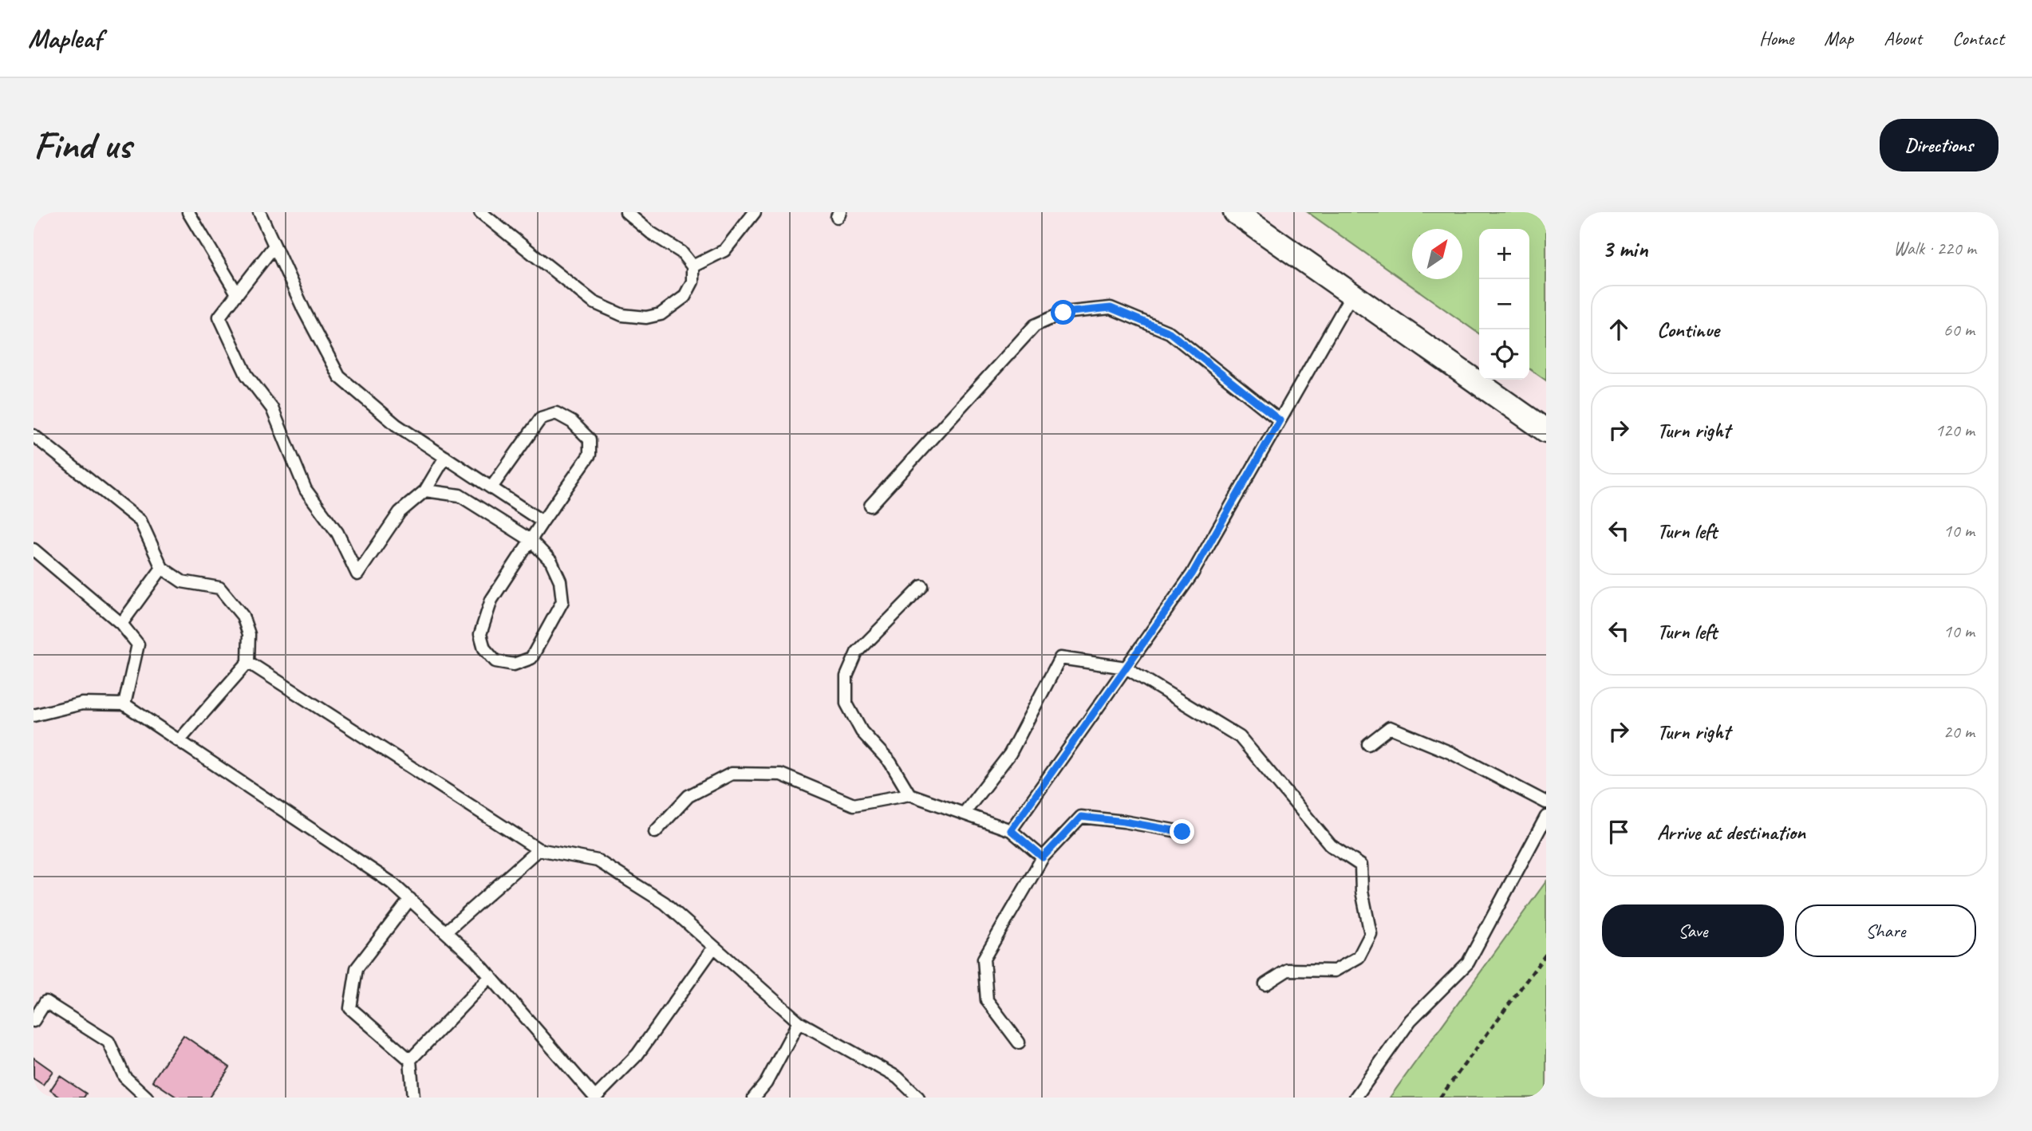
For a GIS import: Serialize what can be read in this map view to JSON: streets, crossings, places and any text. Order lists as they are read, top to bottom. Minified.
{"north":"top right","page":{"header":"Mapleaf","nav":["Home","Map","About","Contact"],"buttons":["Directions",["Save","Share"]],"title":"Find us","heading":["3 min","Walk · 220 m"],"map_buttons":["+","−"],"list":[["Continue","60 m"],["Turn right","120 m"],["Turn left","10 m"],["Turn left","10 m"],["Turn right","20 m"],"Arrive at destination"]}}
